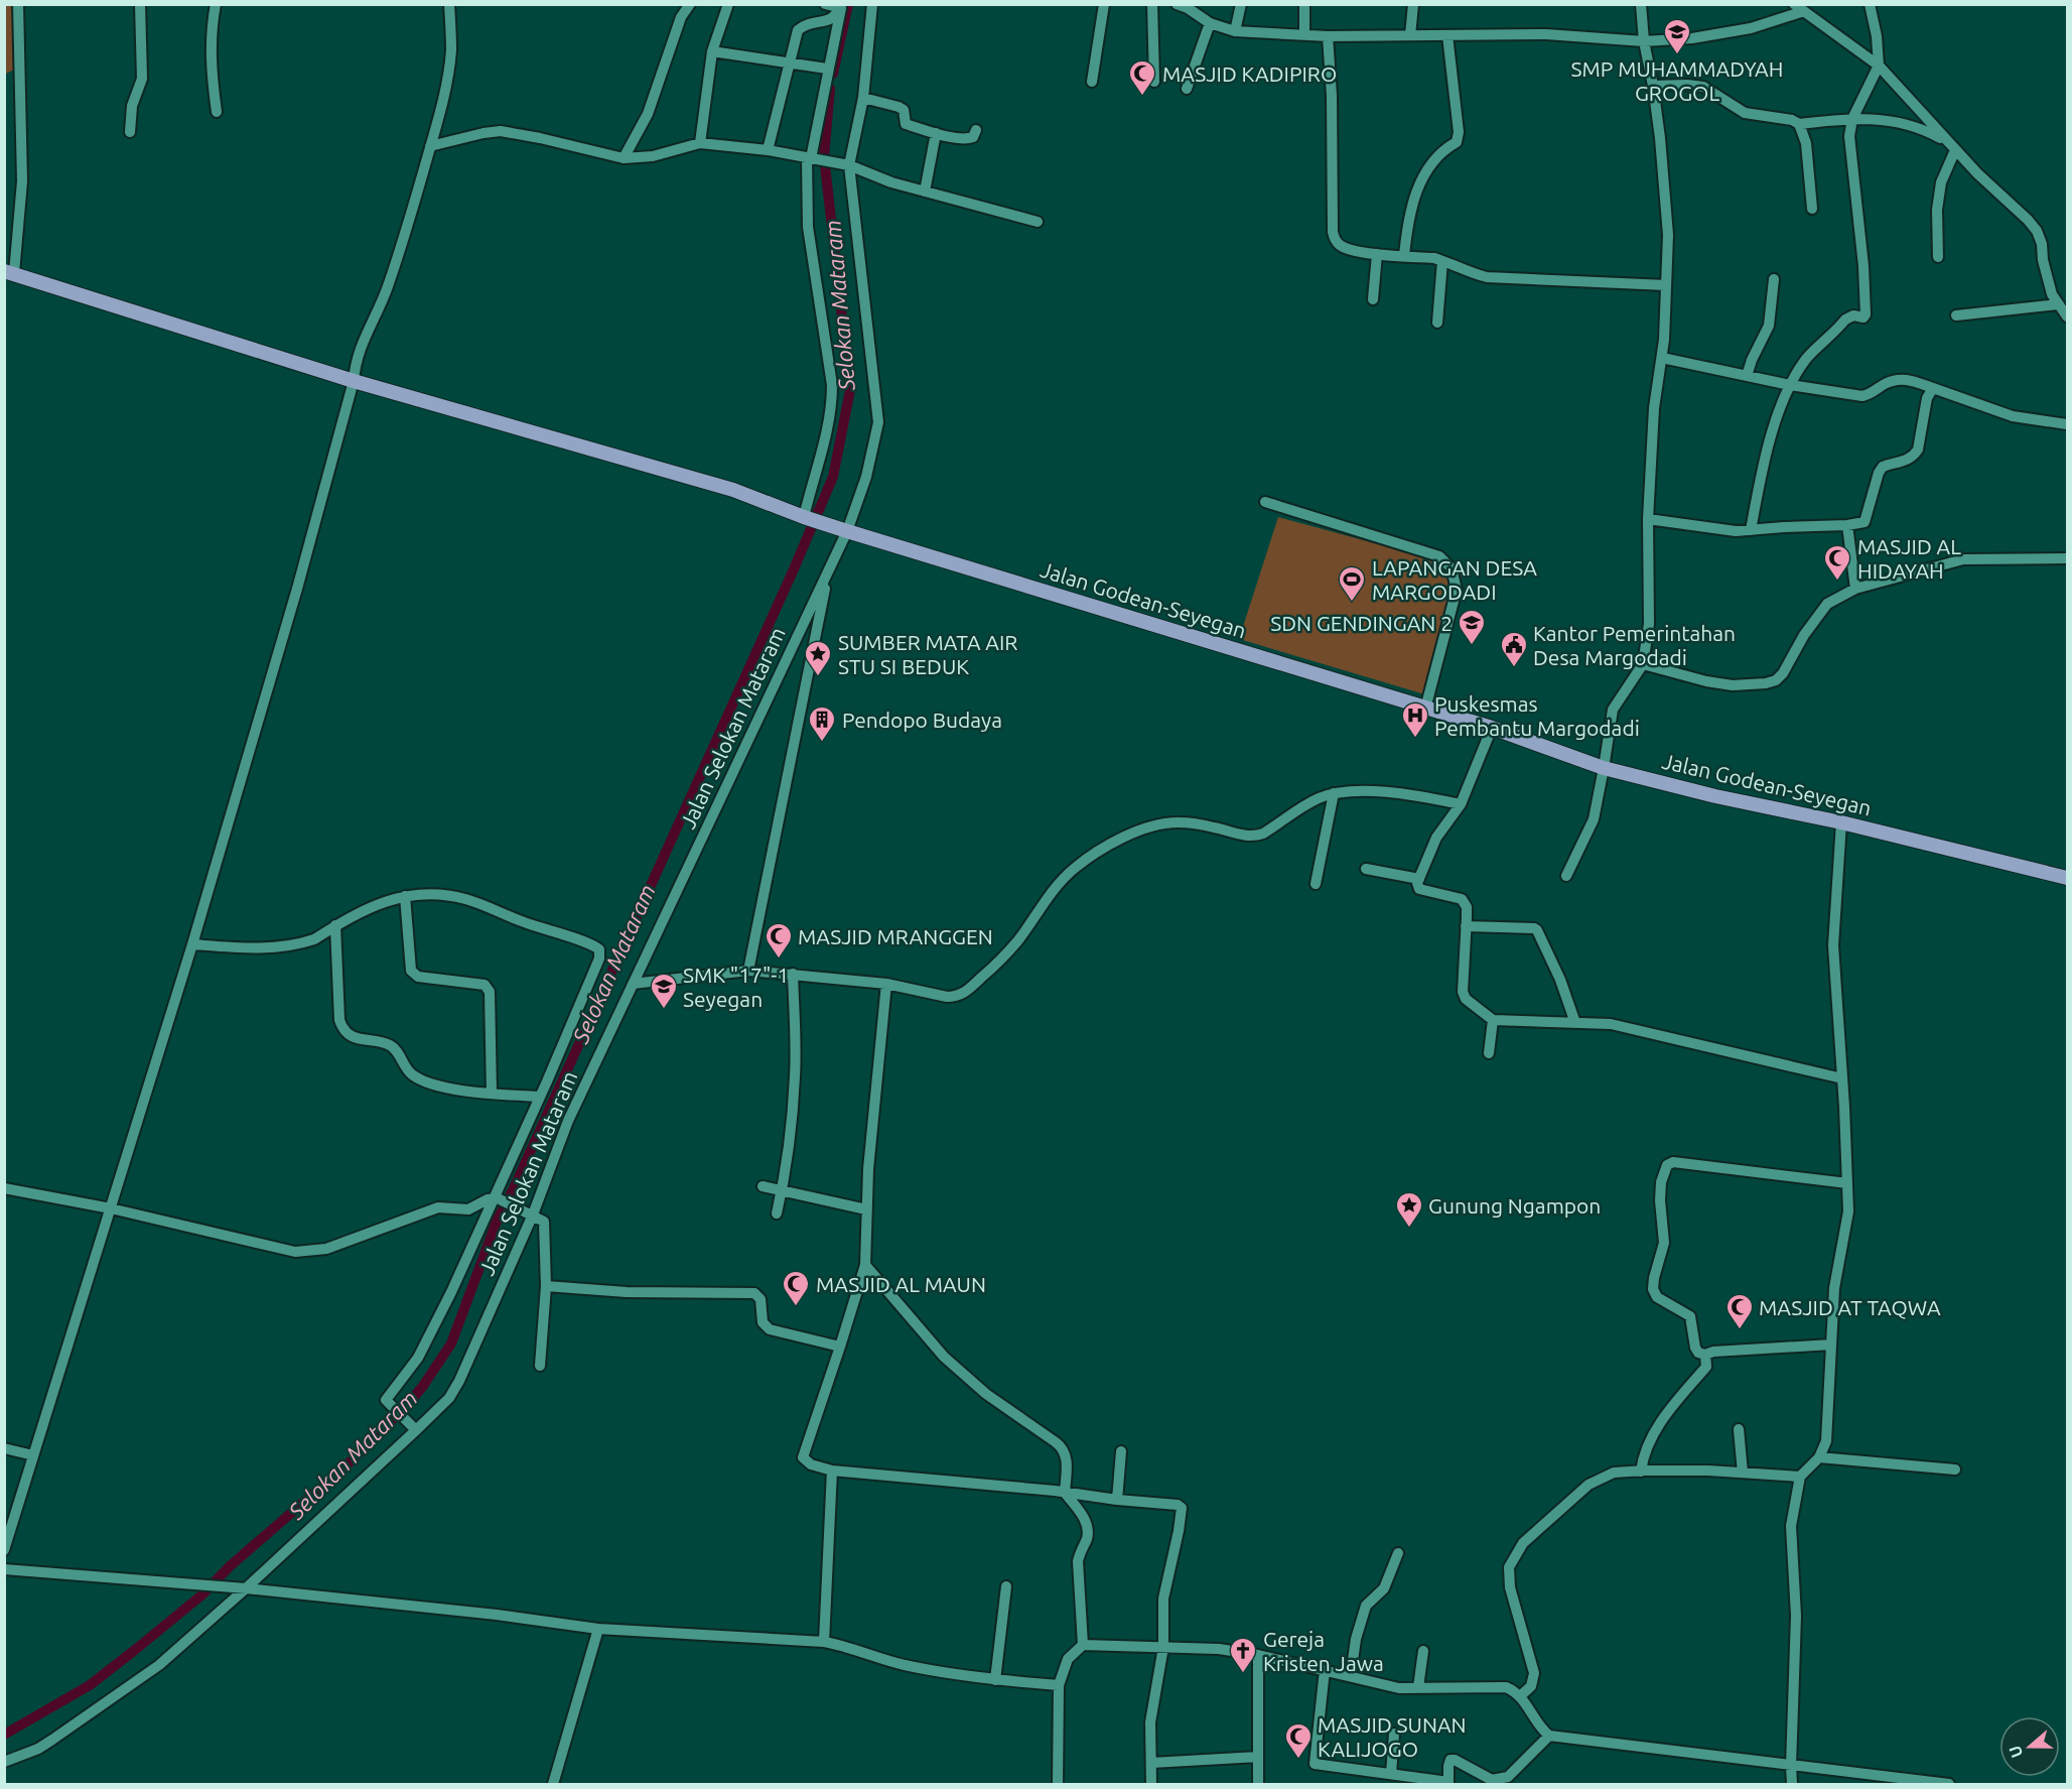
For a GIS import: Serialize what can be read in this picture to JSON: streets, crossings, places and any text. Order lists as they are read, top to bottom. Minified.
{"streets":{"main road":["Jalan Godean-Seyegan"],"street":["Jalan Selokan Mataram"]},"crossings":[["Jalan Godean-Seyegan","Jalan Selokan Mataram"]],"water":["Selokan Mataram"],"places":{"school or university":["SMP MUHAMMADYAH GROGOL","SDN GENDINGAN 2","SMK \"17\"-1 Seyegan"],"mosque":["MASJID KADIPIRO","MASJID AL HIDAYAH","MASJID MRANGGEN","MASJID AL MAUN","MASJID AT TAQWA","MASJID SUNAN KALIJOGO"],"sports":["LAPANGAN DESA MARGODADI"],"public building":["Kantor Pemerintahan Desa Margodadi"],"place":["SUMBER MATA AIR STU SI BEDUK","Gunung Ngampon"],"hospital":["Puskesmas Pembantu Margodadi"],"building":["Pendopo Budaya"],"church":["Gereja Kristen Jawa"]},"north":"left"}
